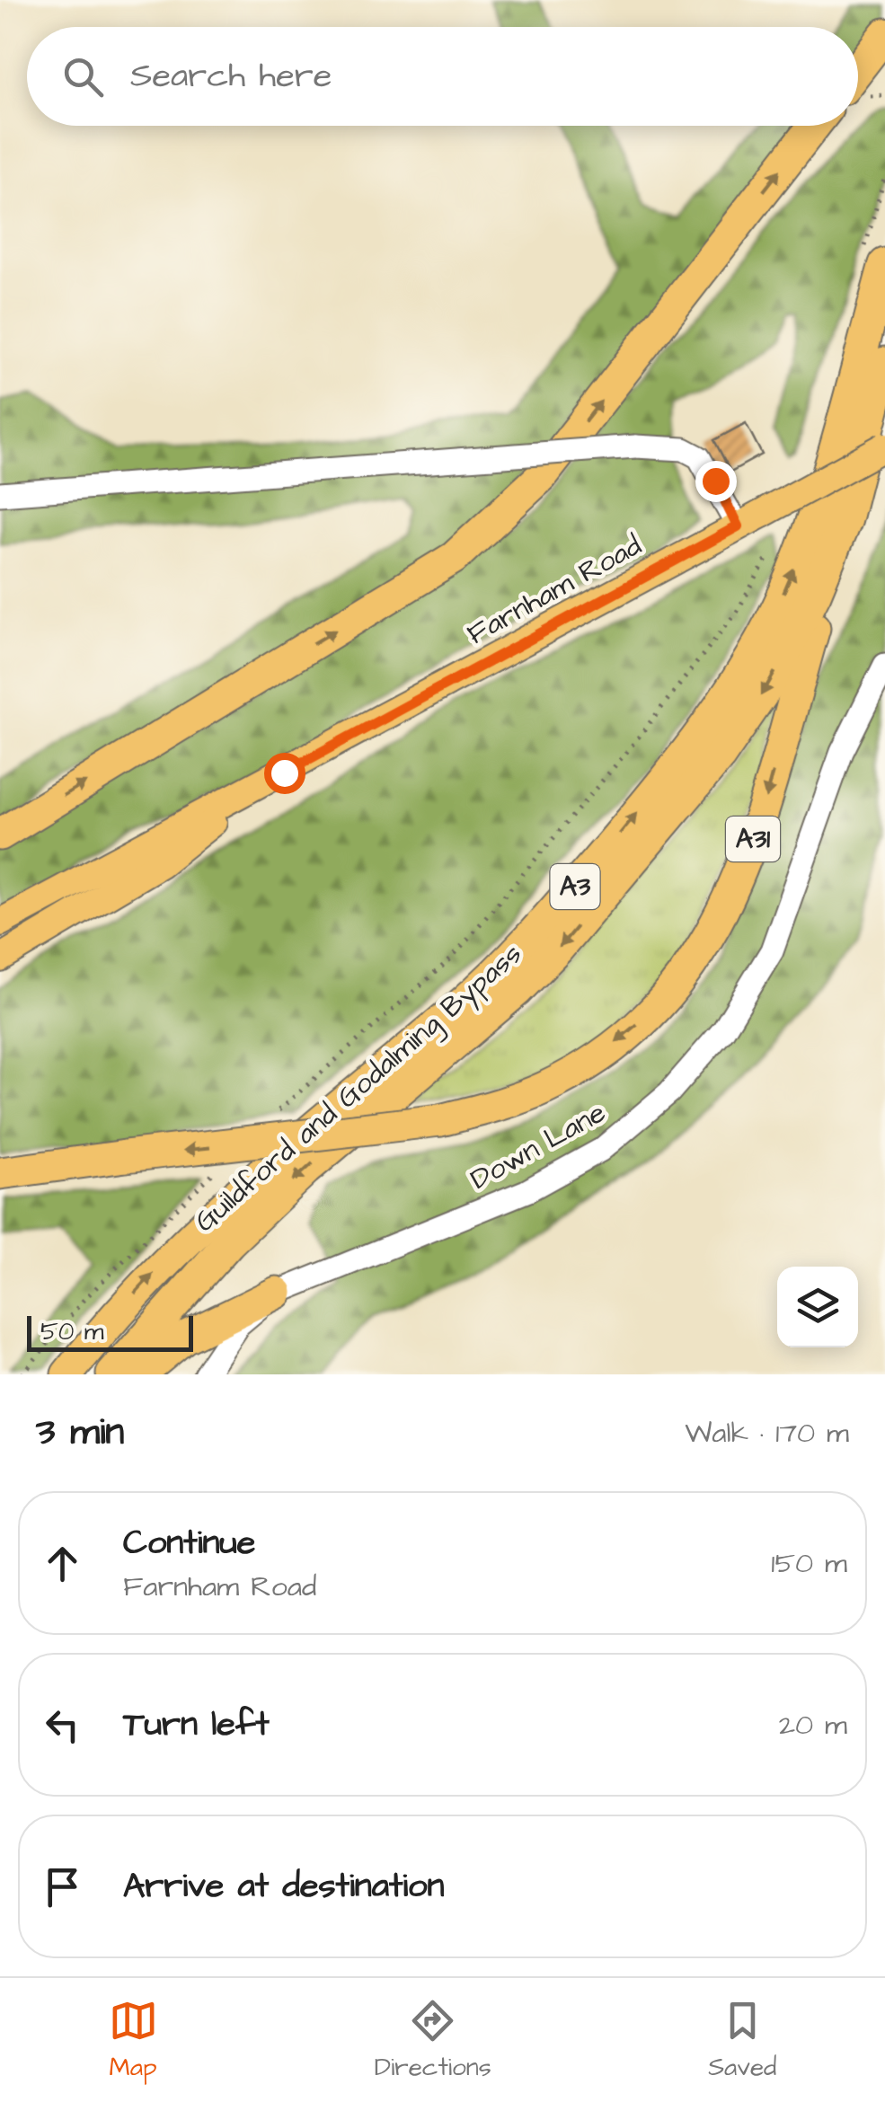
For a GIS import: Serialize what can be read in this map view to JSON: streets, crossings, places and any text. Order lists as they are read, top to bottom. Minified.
{"streets":{"highway":["A31","A3","Guildford and Godalming Bypass"],"main road":["Farnham Road"],"street":["Down Lane"]},"crossings":[["A31","Guildford and Godalming Bypass"]],"scale_bar":"50 m","page":{"search":"Search here","scale":"50 m","heading":["3 min","Walk · 170 m"],"list":[["Continue","Farnham Road","150 m"],["Turn left","20 m"],"Arrive at destination"],"nav":["Map","Directions","Saved"]}}
